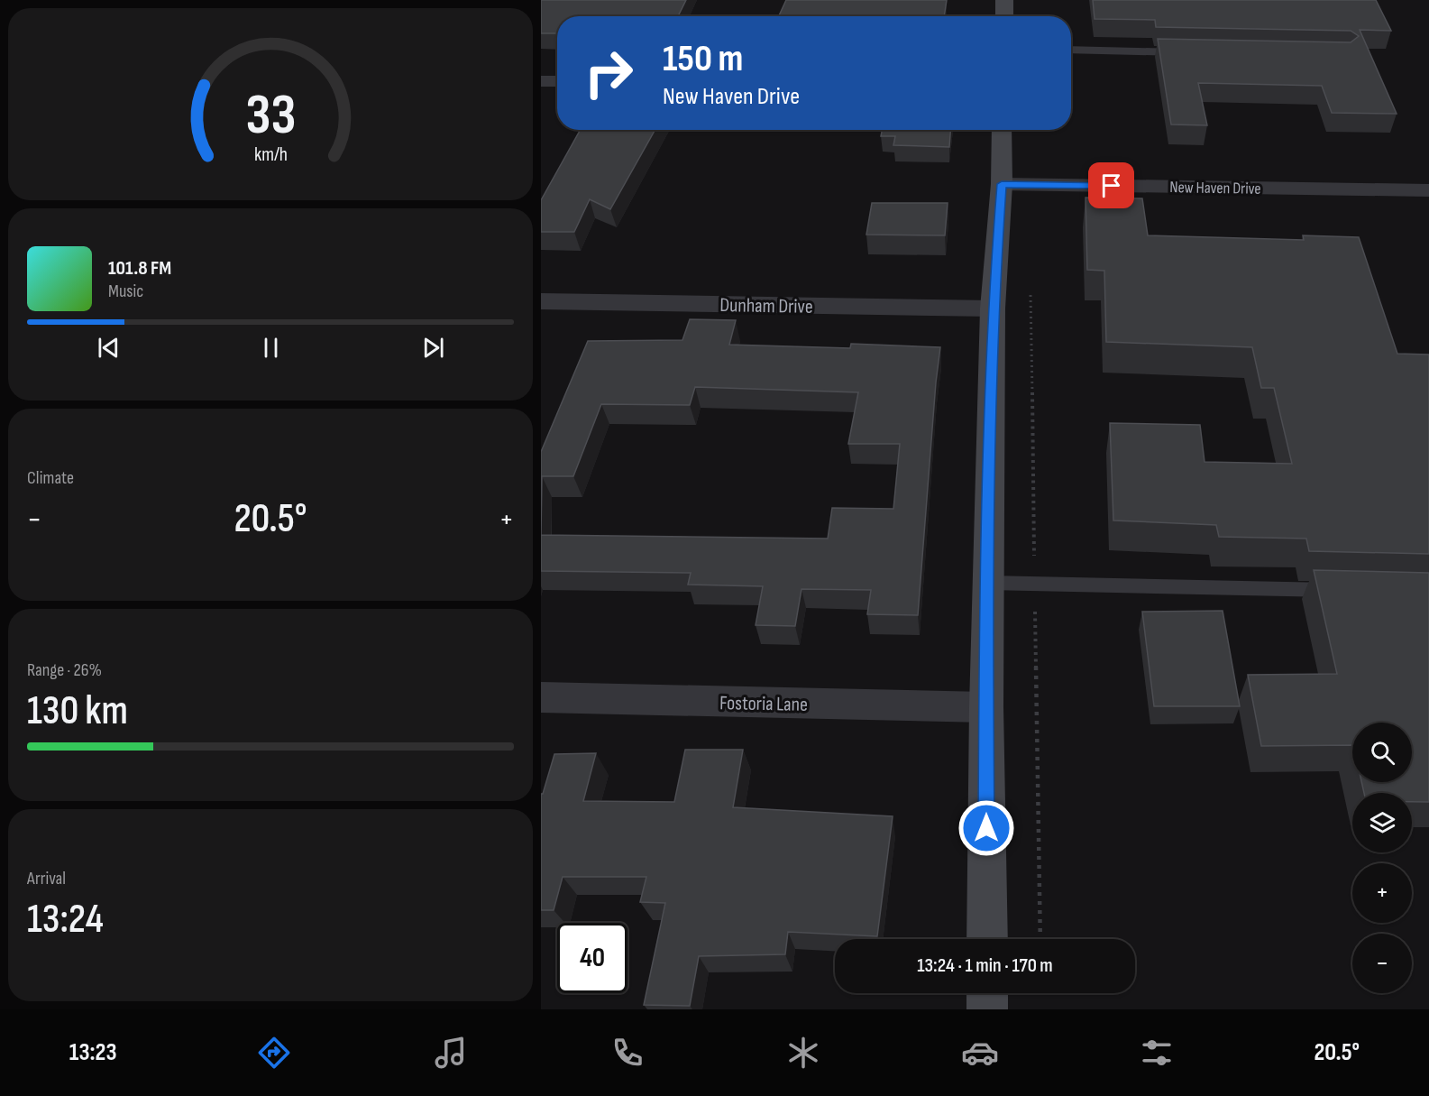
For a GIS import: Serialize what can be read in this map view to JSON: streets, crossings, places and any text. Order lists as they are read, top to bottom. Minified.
{"streets":{"street":["New Haven Drive","Dunham Drive","Fostoria Lane"]},"page":{"turn":["150 m","New Haven Drive"],"song":["101.8 FM","Music"],"tile":["Climate",["Range · 26%","130 km"],["Arrival","13:24"]],"heat":["−","20.5°","+"],"map_buttons":["+","−"],"limit":"40","trip":"13:24 · 1 min · 170 m","tabs":["13:23","20.5°"],"gauge":["33","km/h"]}}
